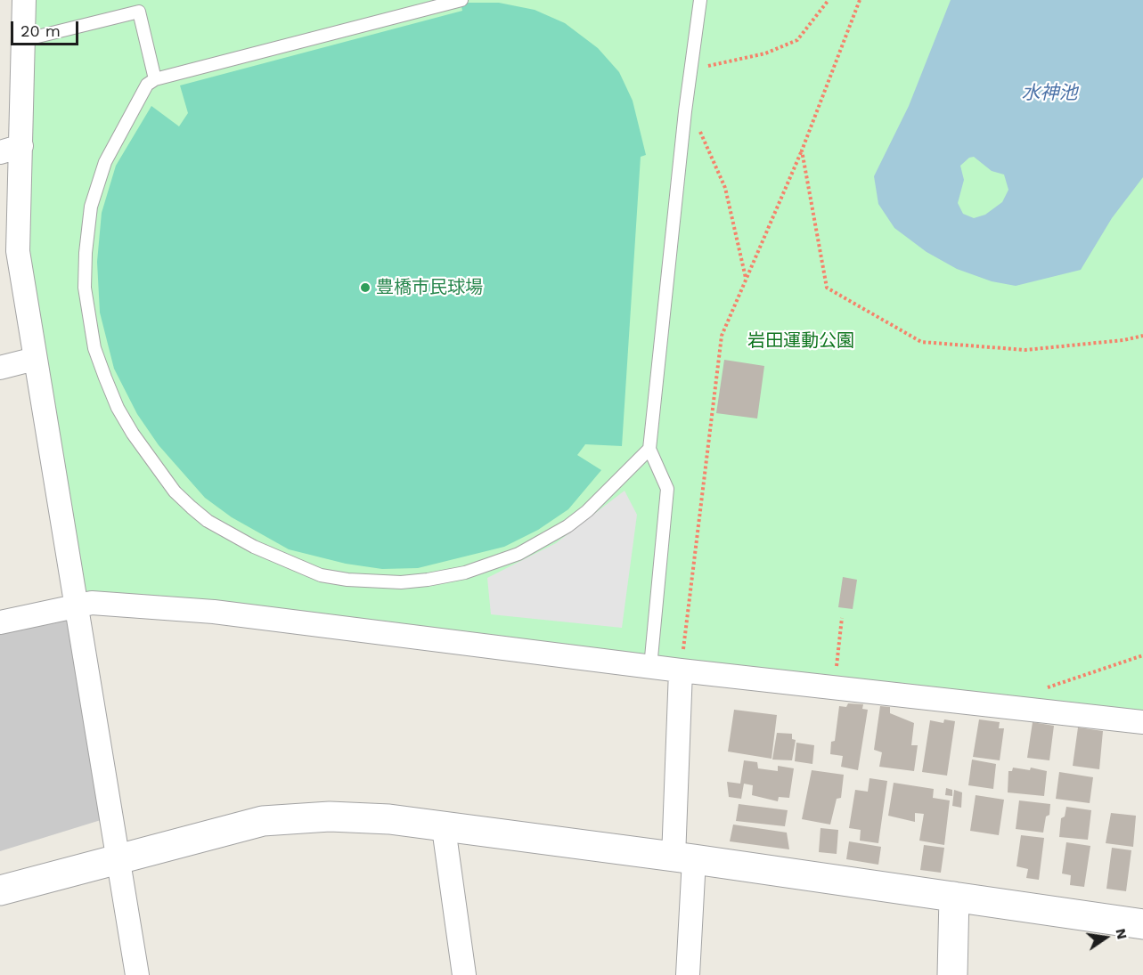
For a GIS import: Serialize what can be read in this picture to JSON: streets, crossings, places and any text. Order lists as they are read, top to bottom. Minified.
{"water":["水神池"],"parks":["岩田運動公園"],"places":["豊橋市民球場"],"scale_bar":"20 m","north":"right"}
